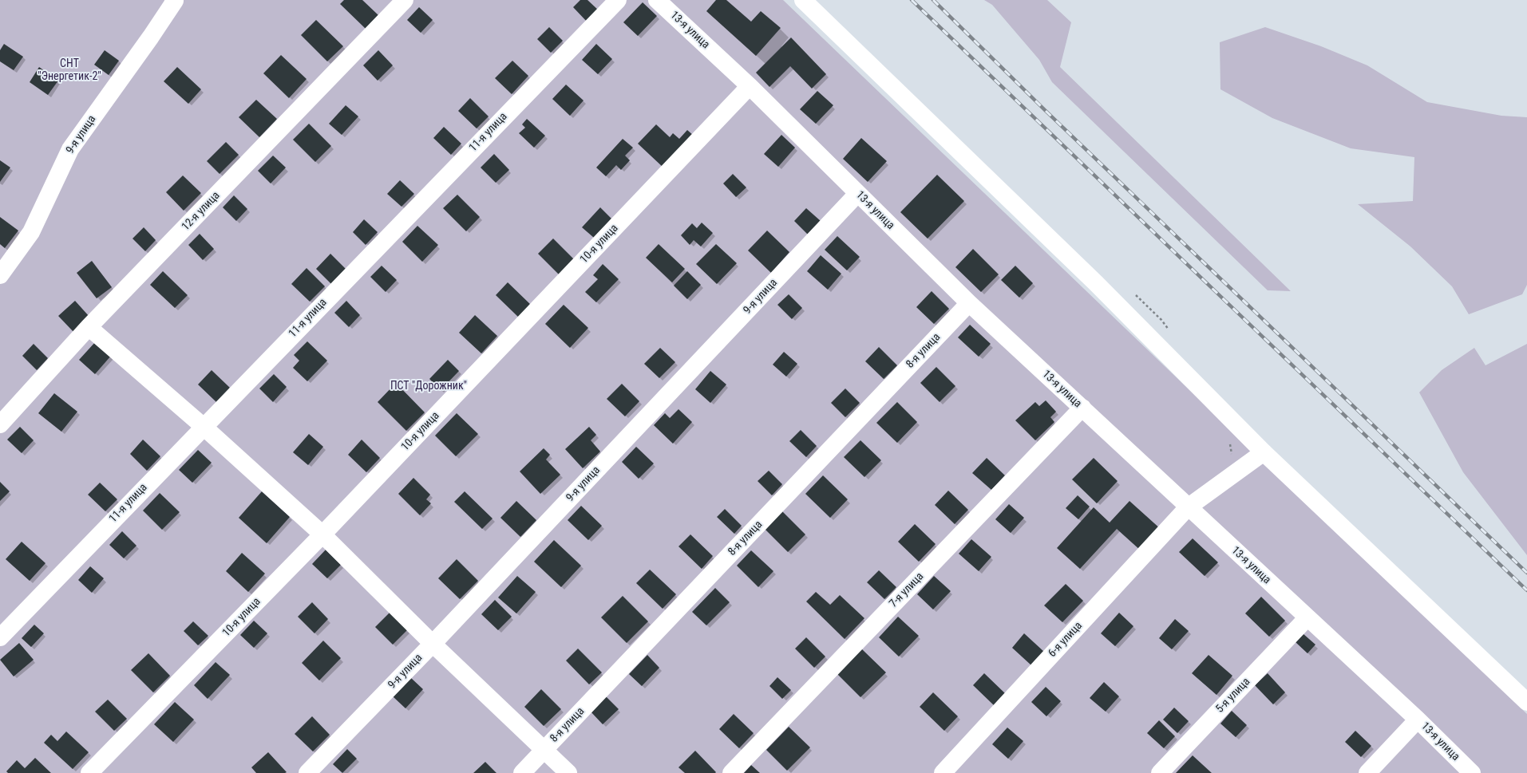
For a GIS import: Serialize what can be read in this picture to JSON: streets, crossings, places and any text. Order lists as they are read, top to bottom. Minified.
{"streets":{"street":["13-я улица","11-я улица","9-я улица","12-я улица","10-я улица","8-я улица","7-я улица","6-я улица","5-я улица"]},"crossings":[["13-я улица","9-я улица"],["13-я улица","10-я улица"],["13-я улица","8-я улица"],["13-я улица","7-я улица"],["13-я улица","6-я улица"],["13-я улица","5-я улица"]],"parks":["СHТ \"Энергетик-2\"","ПСТ \"Дорожник\""]}
